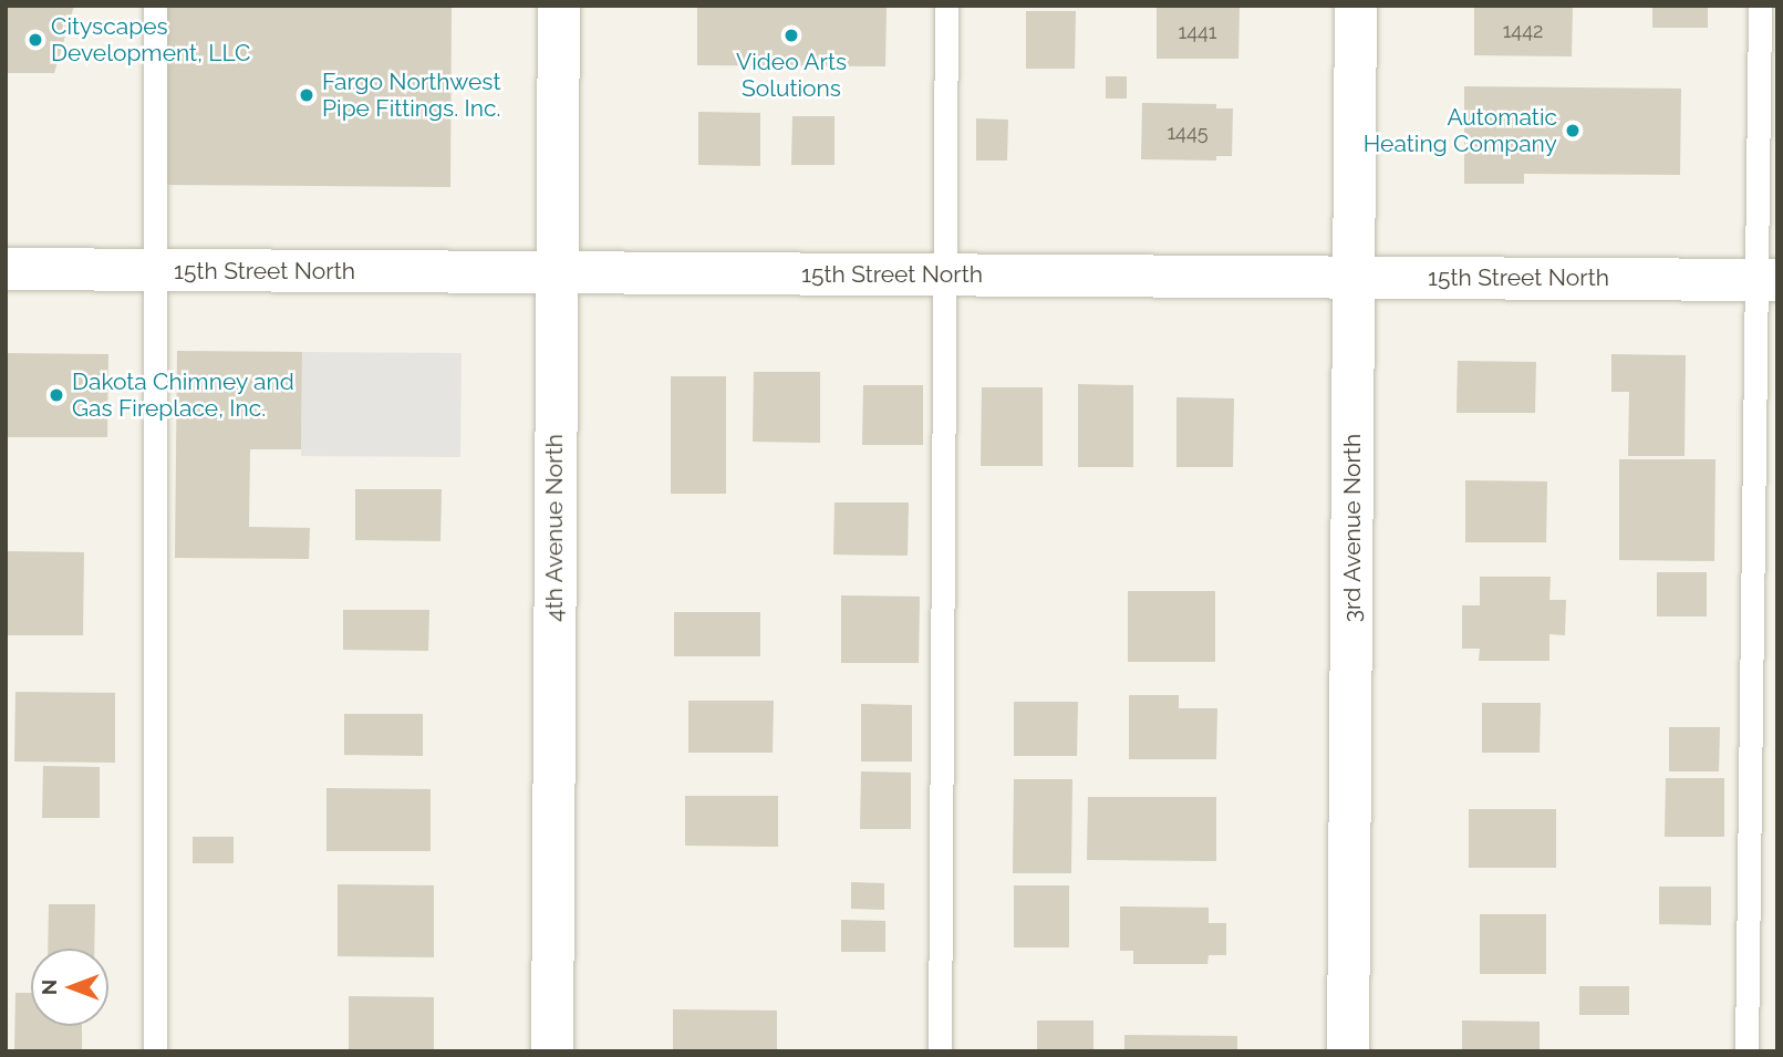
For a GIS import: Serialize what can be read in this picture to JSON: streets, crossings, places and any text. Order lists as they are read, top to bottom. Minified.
{"streets":{"street":["15th Street North","4th Avenue North","3rd Avenue North"]},"crossings":[["15th Street North","4th Avenue North"],["15th Street North","3rd Avenue North"]],"places":["Video Arts Solutions","Cityscapes Development, LLC","Fargo Northwest Pipe Fittings. Inc.","Automatic Heating Company","Dakota Chimney and Gas Fireplace, Inc."],"house_numbers":["1442","1441","1445"],"north":"left"}
